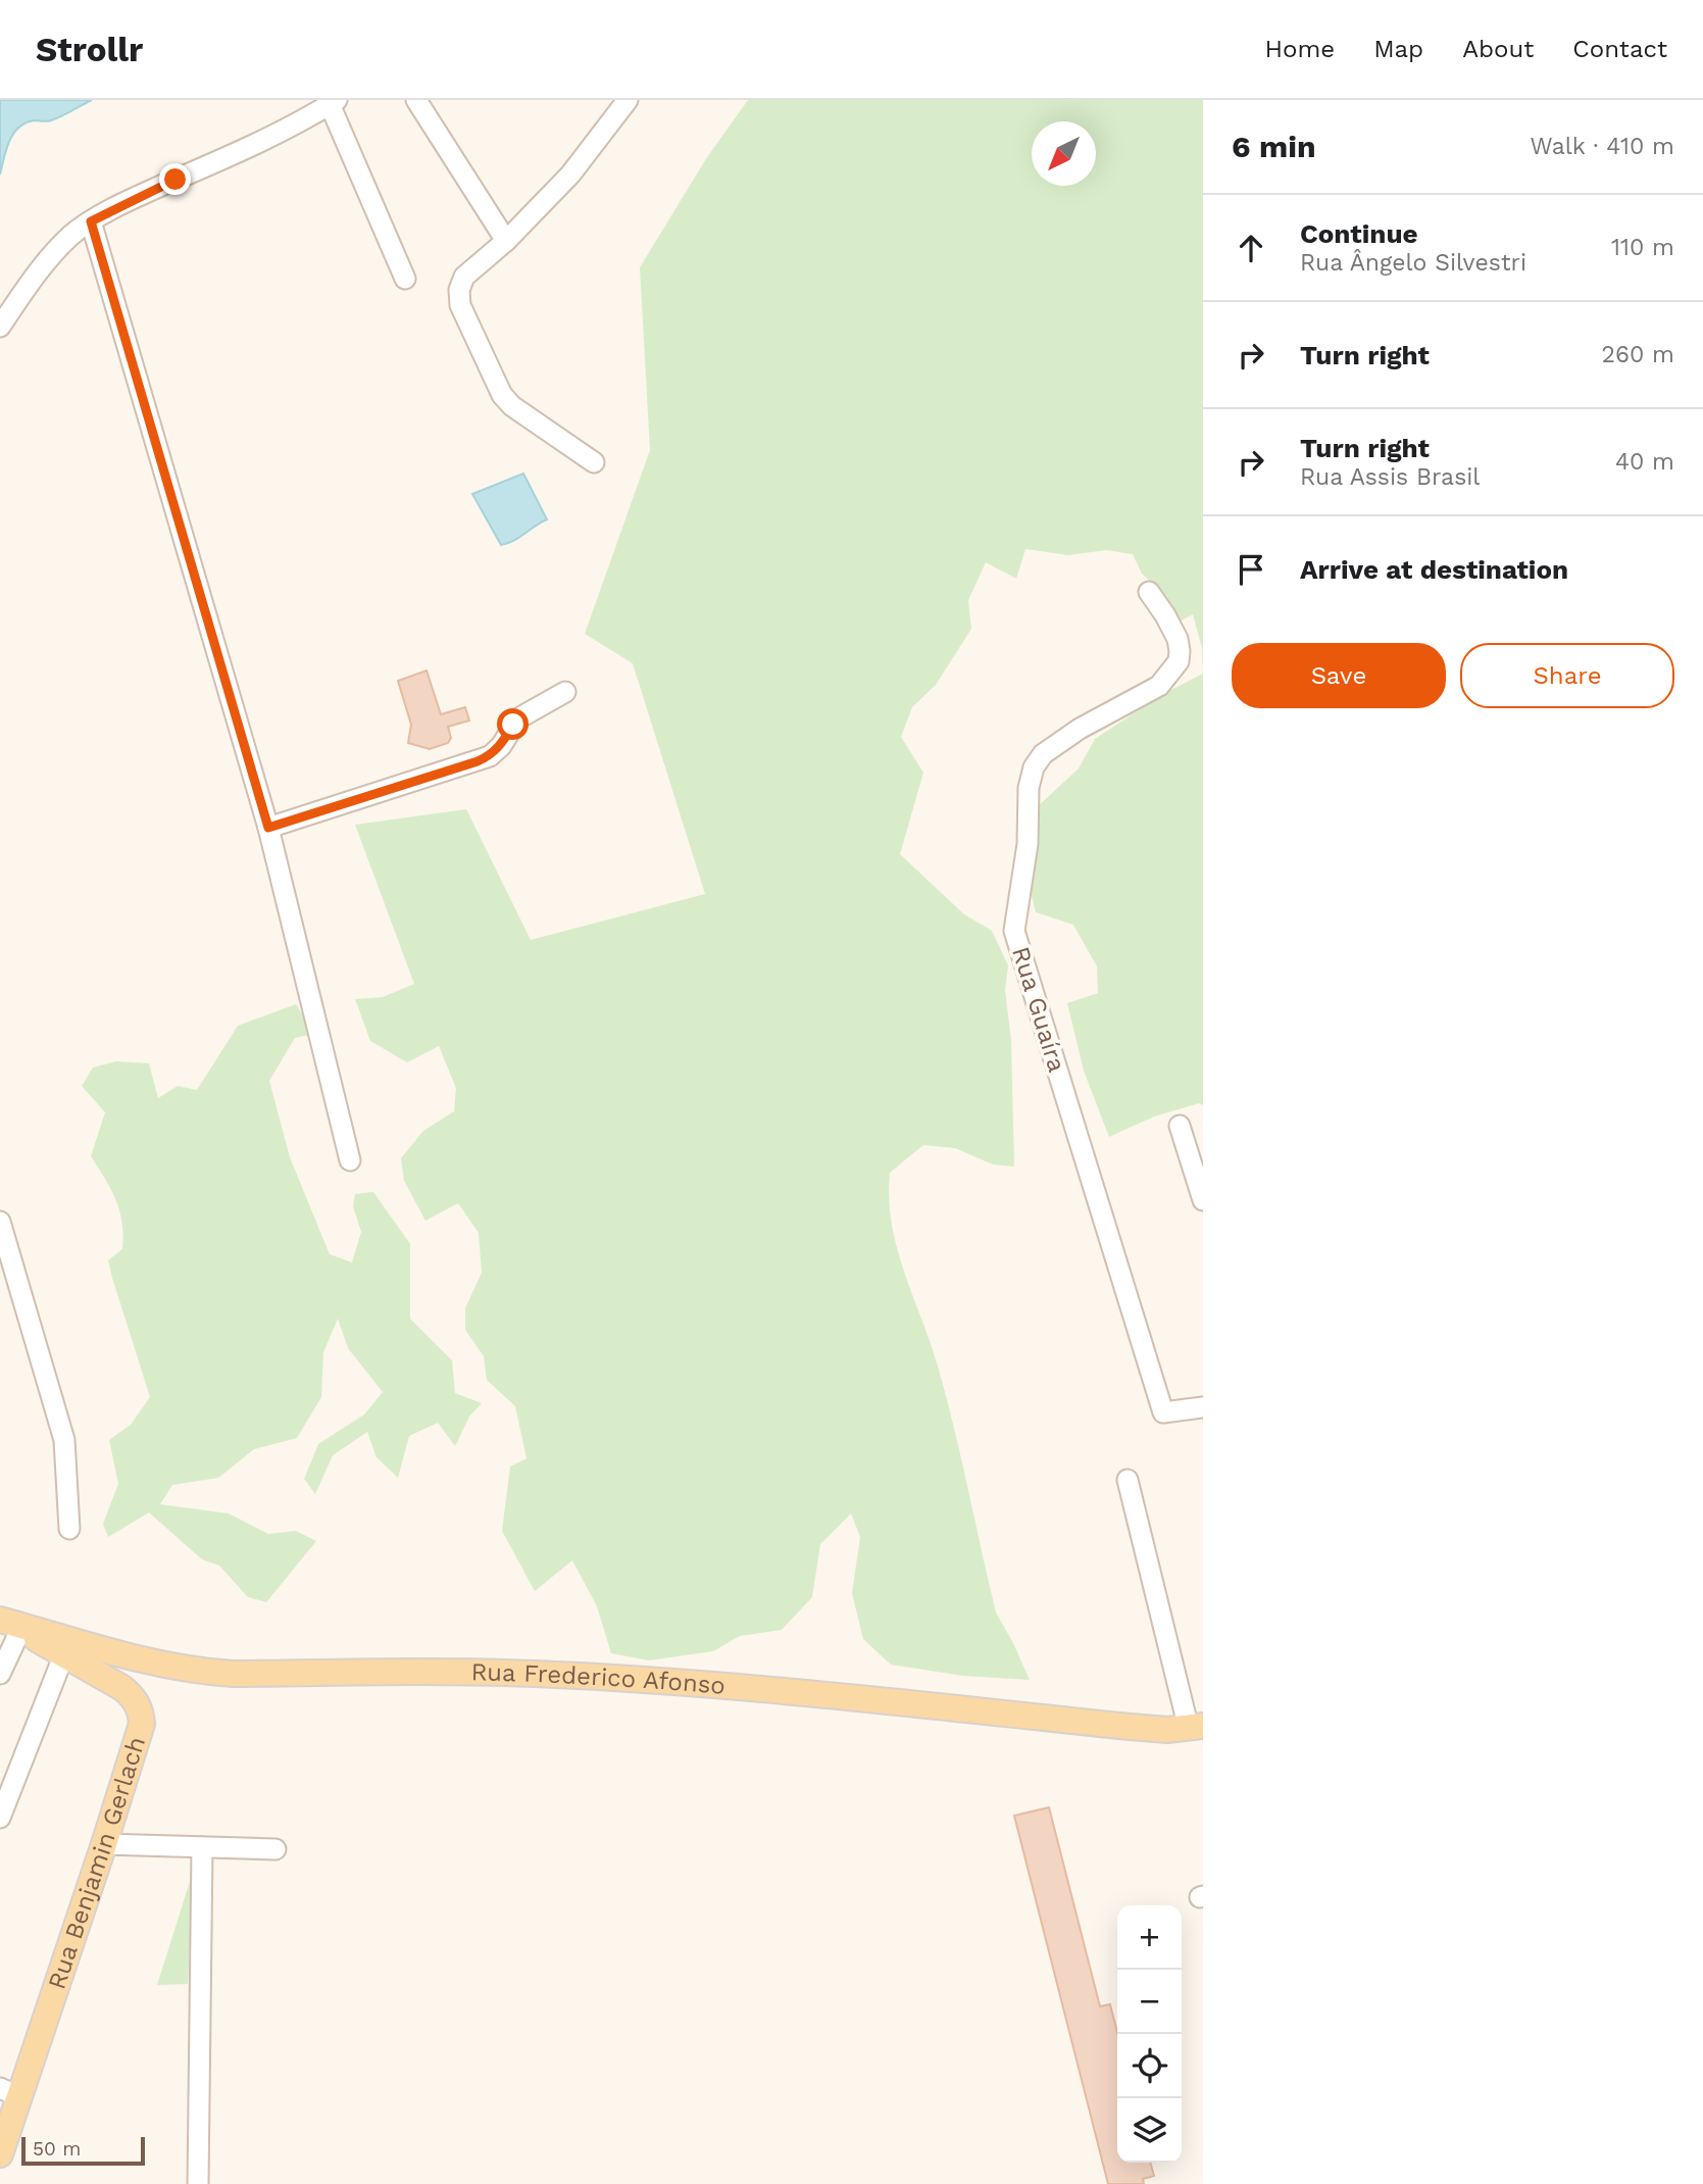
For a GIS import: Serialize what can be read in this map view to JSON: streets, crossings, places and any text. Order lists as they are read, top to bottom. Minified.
{"streets":{"main road":["Rua Frederico Afonso","Rua Benjamin Gerlach"],"street":["Rua Guaíra"]},"crossings":[["Rua Frederico Afonso","Rua Benjamin Gerlach"]],"scale_bar":"50 m","north":"bottom left","page":{"header":"Strollr","nav":["Home","Map","About","Contact"],"heading":["6 min","Walk · 410 m"],"list":[["Continue","Rua Ângelo Silvestri","110 m"],["Turn right","260 m"],["Turn right","Rua Assis Brasil","40 m"],"Arrive at destination"],"buttons":["Save","Share"],"map_buttons":["+","−"],"scale":"50 m"}}
